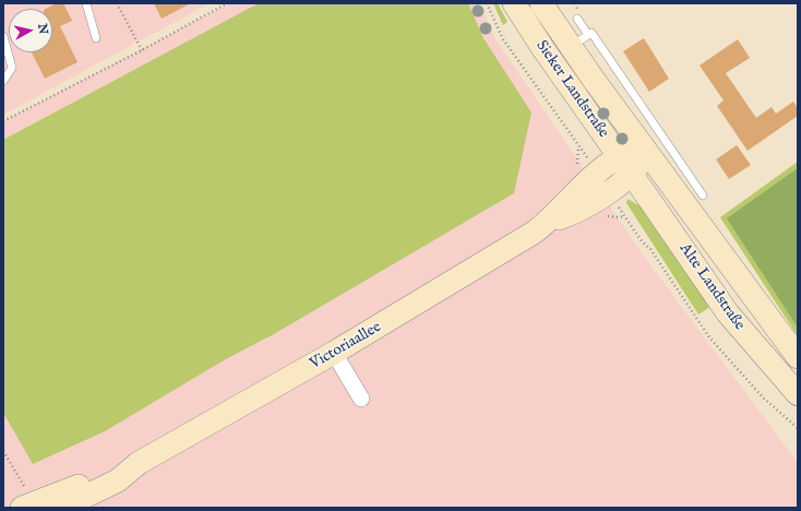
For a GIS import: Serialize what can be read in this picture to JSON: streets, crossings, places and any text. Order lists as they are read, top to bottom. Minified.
{"streets":{"main road":["Sieker Landstraße","Alte Landstraße","Victoriaallee"]},"crossings":[["Sieker Landstraße","Alte Landstraße"],["Sieker Landstraße","Victoriaallee"],["Alte Landstraße","Victoriaallee"]],"north":"right"}
